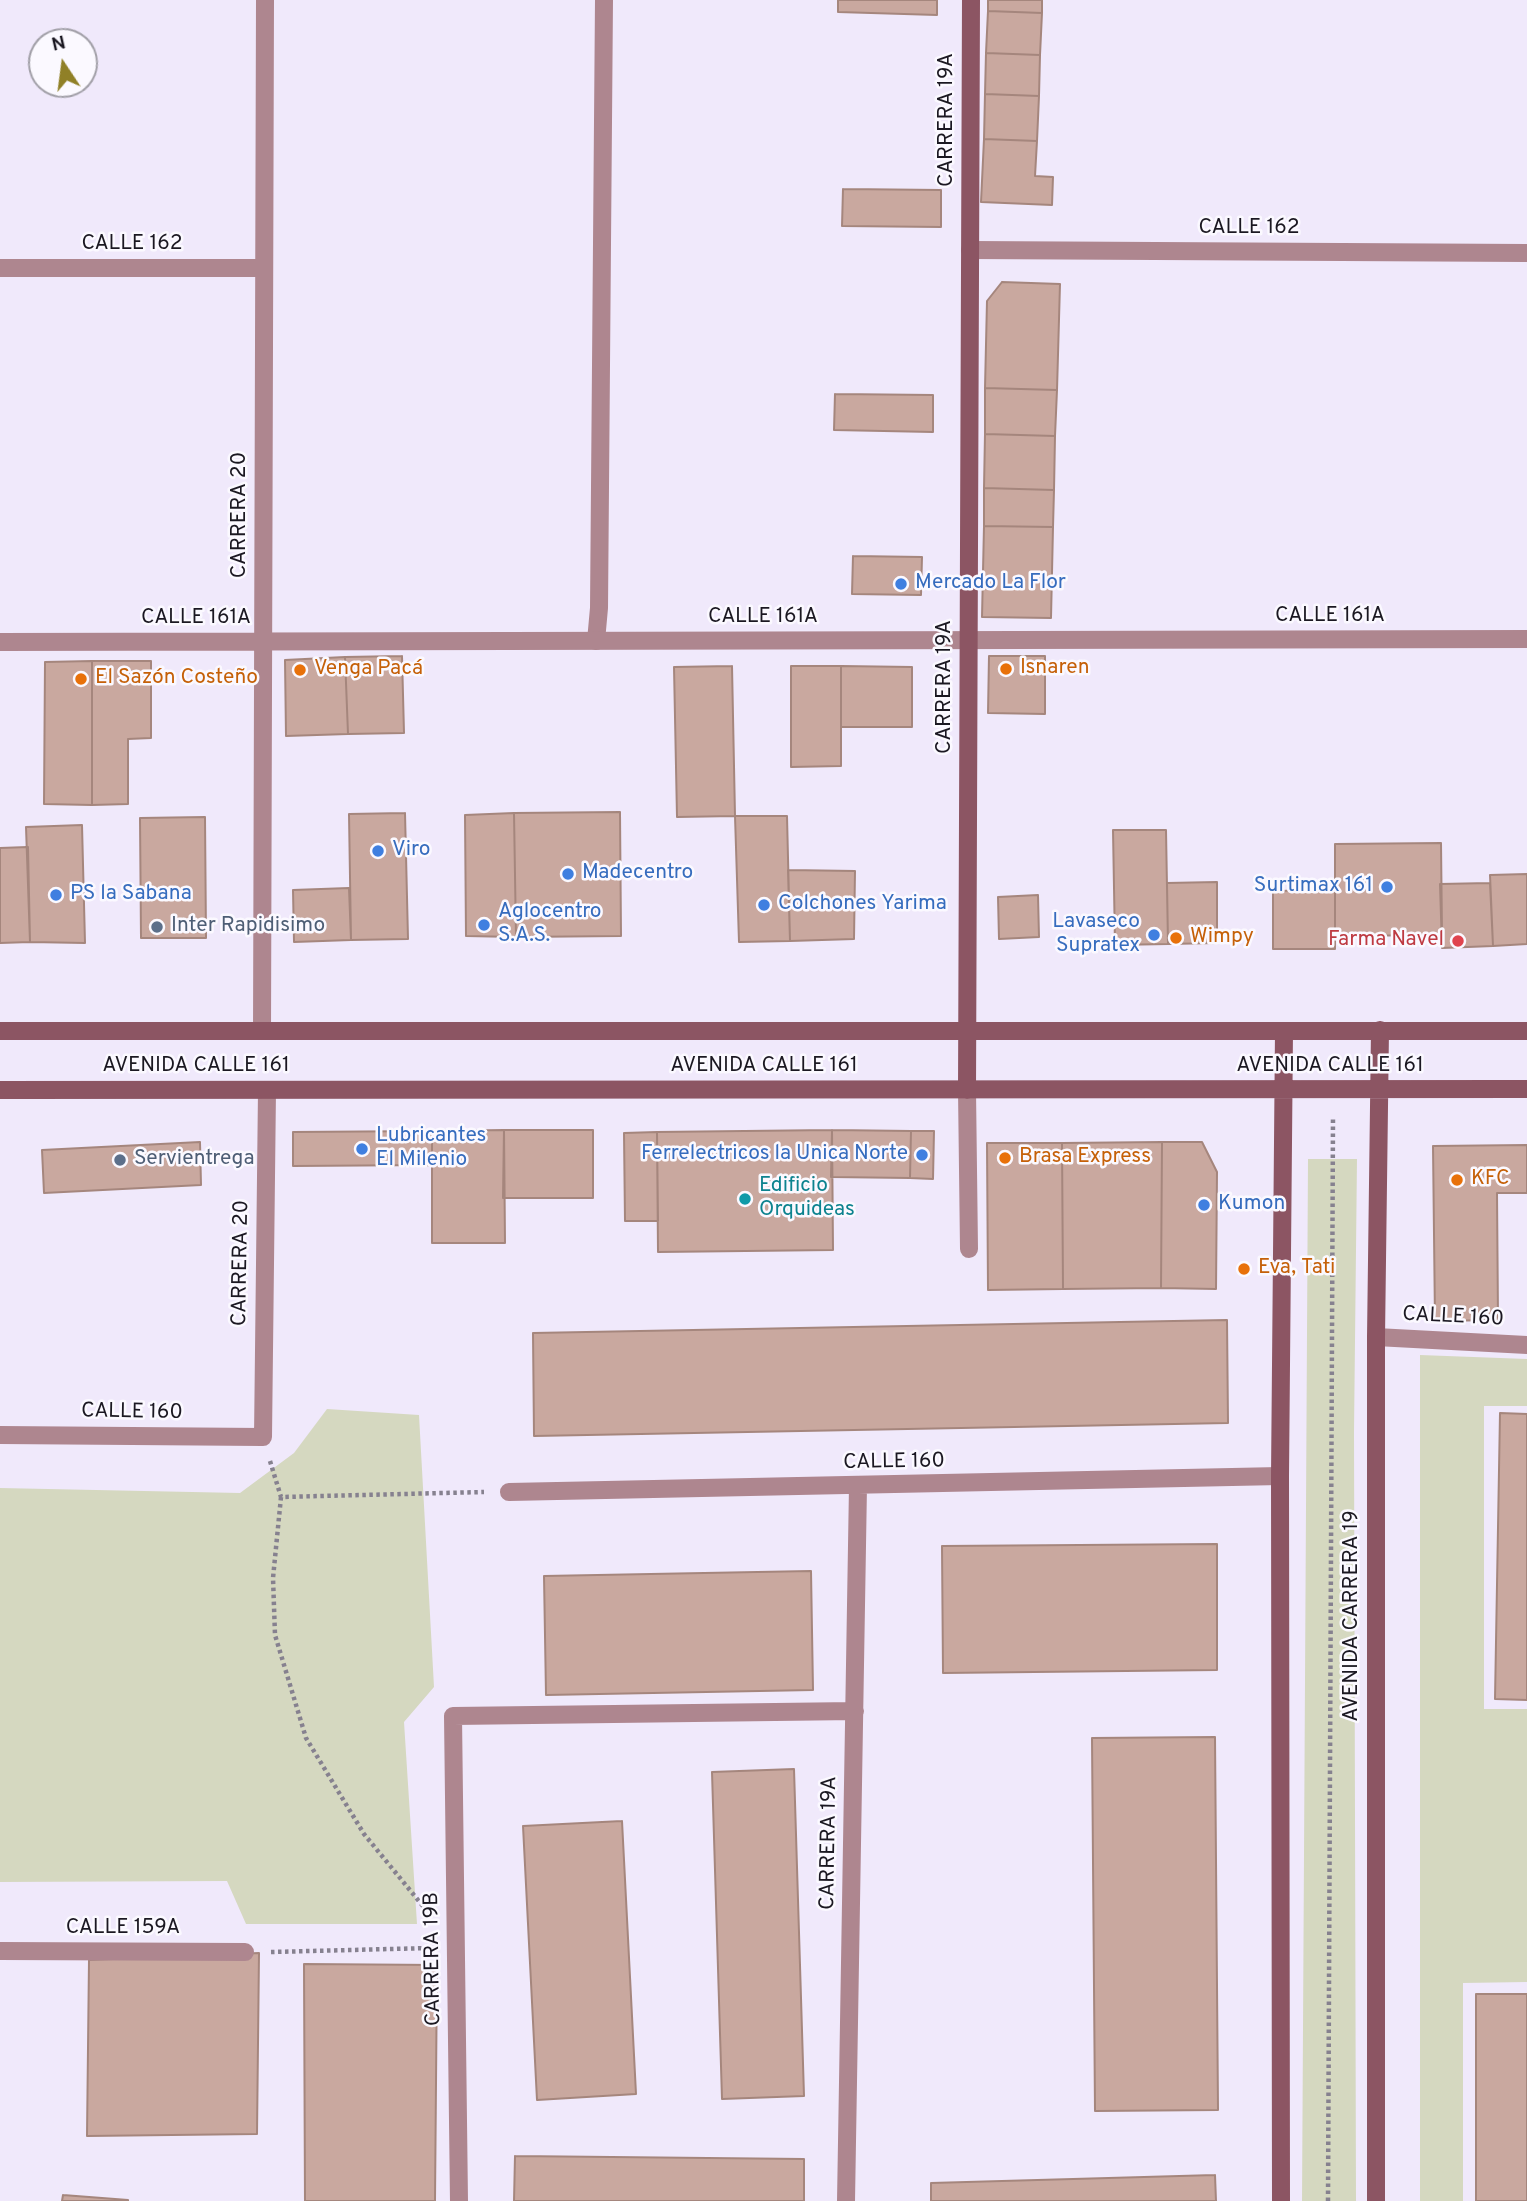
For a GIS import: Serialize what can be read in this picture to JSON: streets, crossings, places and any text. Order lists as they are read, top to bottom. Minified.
{"streets":{"main road":["CARRERA 19A","AVENIDA CALLE 161","AVENIDA CARRERA 19"],"street":["CALLE 162","CARRERA 20","CALLE 161A","CALLE 160","CALLE 159A","CARRERA 19B"]},"crossings":[["CARRERA 19A","CALLE 162"],["CARRERA 19A","CALLE 161A"],["CARRERA 19A","AVENIDA CALLE 161"],["CARRERA 19A","CALLE 160"],["CARRERA 19A","CARRERA 19B"],["CALLE 162","CARRERA 20"],["CARRERA 20","CALLE 161A"],["CARRERA 20","AVENIDA CALLE 161"],["CARRERA 20","CALLE 160"],["AVENIDA CALLE 161","AVENIDA CARRERA 19"],["CALLE 160","AVENIDA CARRERA 19"]],"places":["Mercado La Flor","Isnaren","Venga Pacá","El Sazón Costeño","Viro","Madecentro","Surtimax 161","PS la Sabana","Colchones Yarima","Aglocentro S.A.S.","Inter Rapidisimo","Lavaseco Supratex","Wimpy","Farma Navel","Lubricantes El Milenio","Ferrelectricos la Unica Norte","Brasa Express","Servientrega","KFC","Edificio Orquideas","Kumon","Eva, Tati"],"north":"top"}
